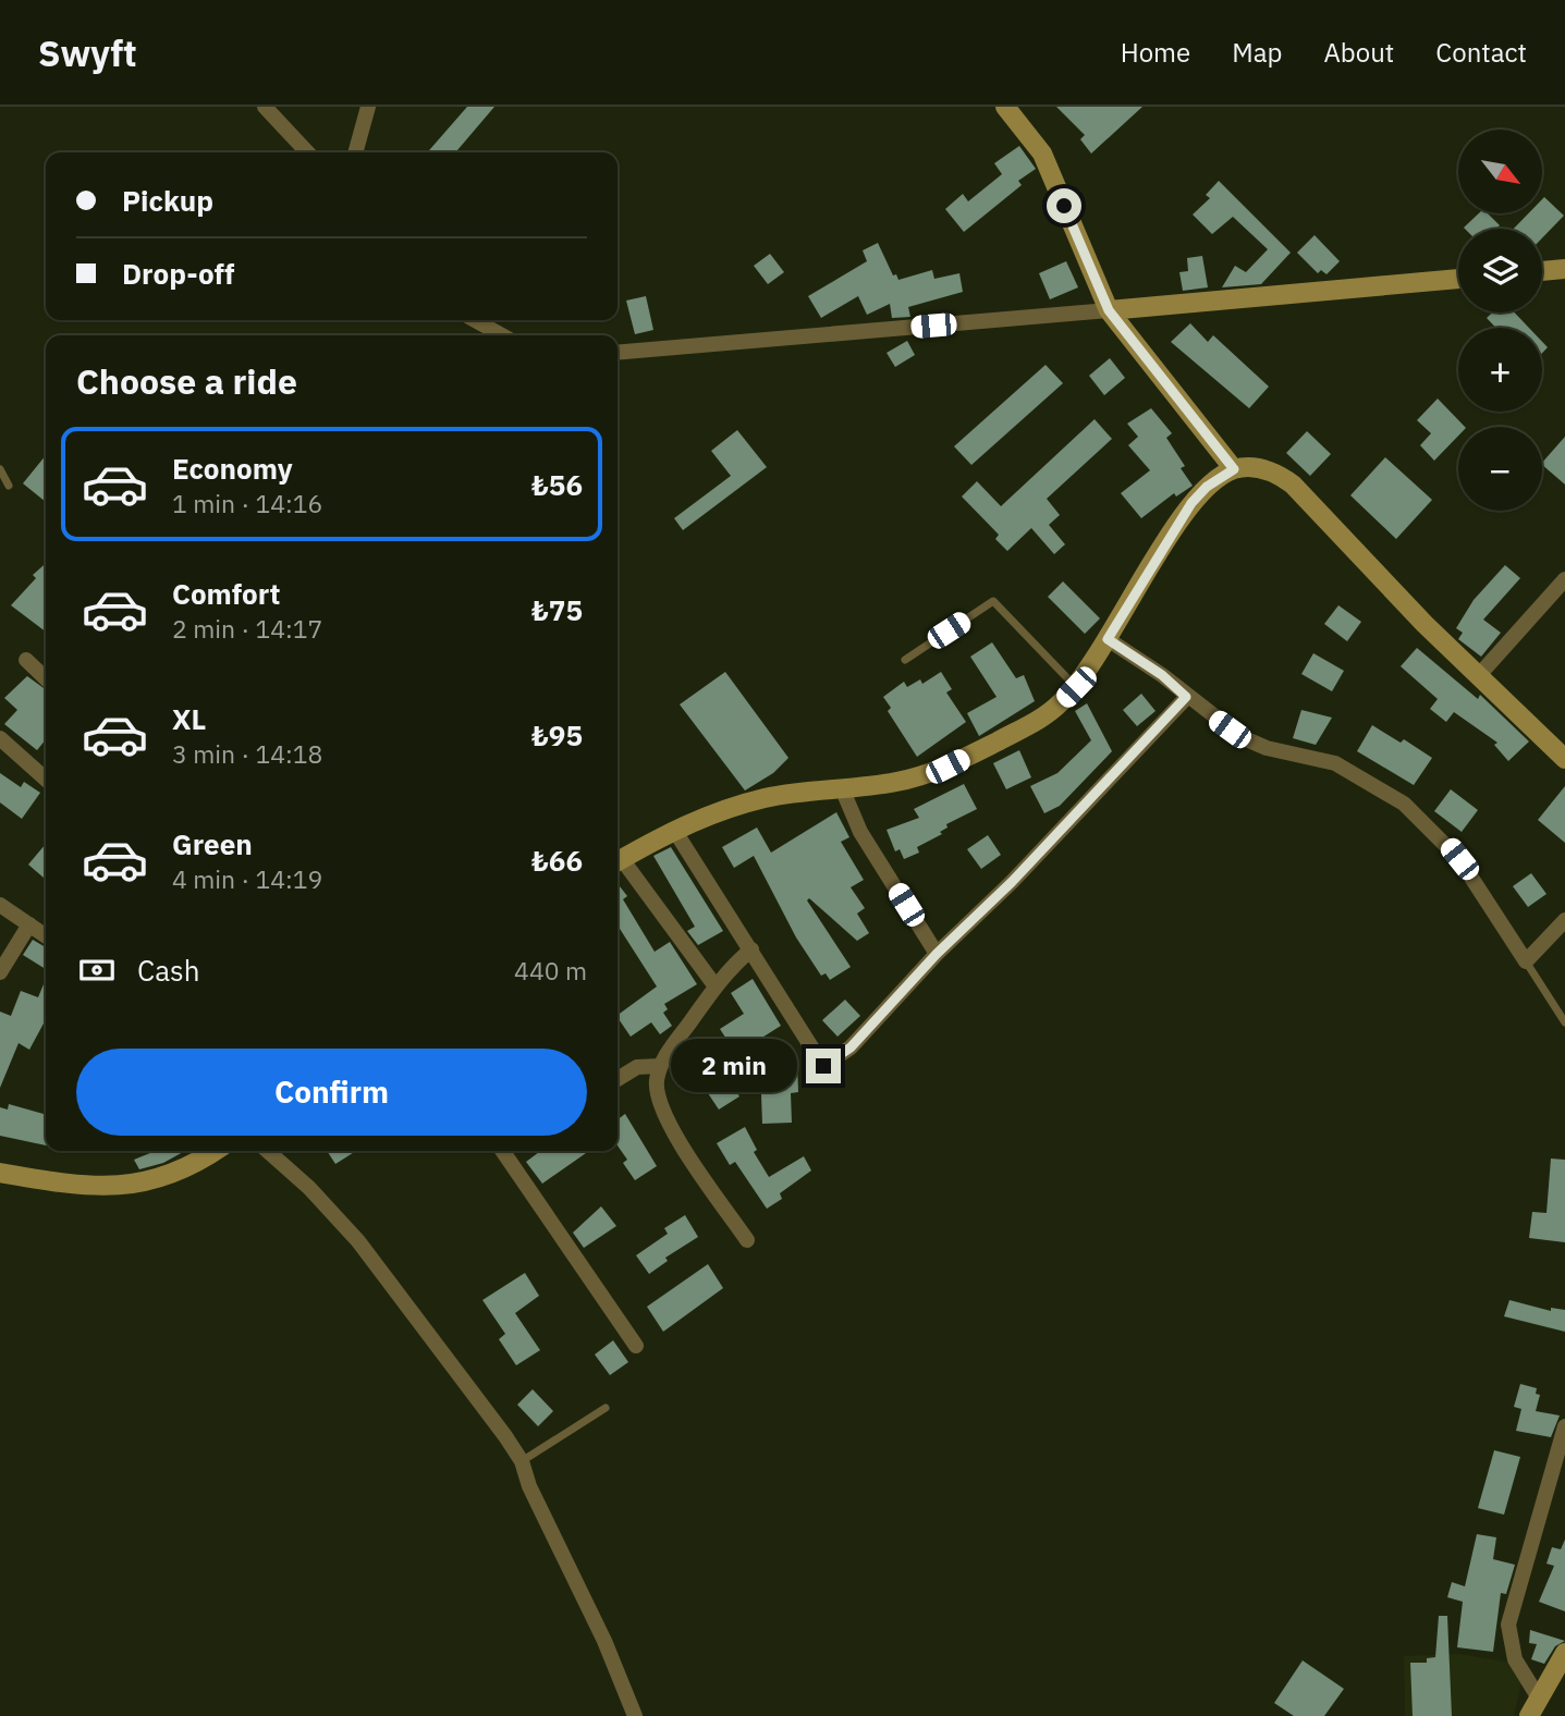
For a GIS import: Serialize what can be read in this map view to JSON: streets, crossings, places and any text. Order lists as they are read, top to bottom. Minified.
{"north":"bottom right","page":{"header":"Swyft","nav":["Home","Map","About","Contact"],"map_buttons":["+","−"],"banner":["Pickup","Drop-off"],"heading":"Choose a ride","list":[{"name":"Economy","note":"1 min · 14:16","value":"₺56"},{"name":"Comfort","note":"2 min · 14:17","value":"₺75"},{"name":"XL","note":"3 min · 14:18","value":"₺95"},{"name":"Green","note":"4 min · 14:19","value":"₺66"}],"pay":["Cash","440 m"],"buttons":"Confirm","bubble":"2 min"}}
